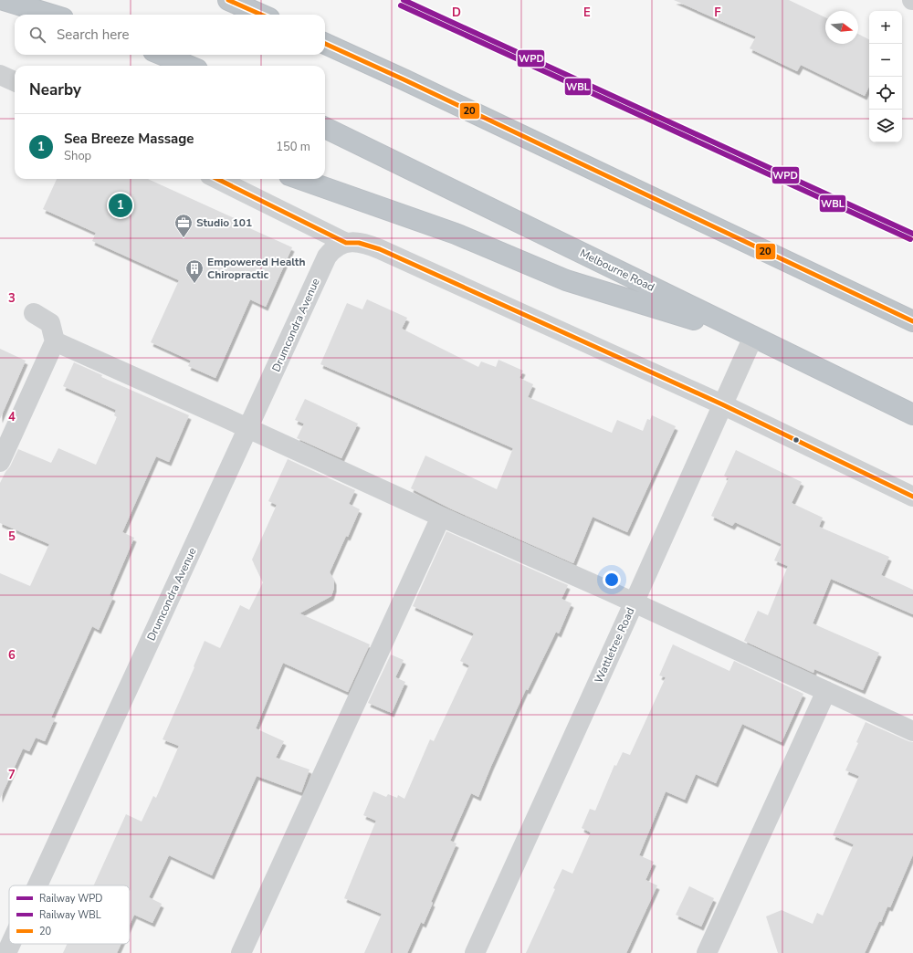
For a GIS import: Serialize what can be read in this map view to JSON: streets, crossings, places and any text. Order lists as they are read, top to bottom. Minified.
{"streets":{"highway":["Melbourne Road"],"street":["Drumcondra Avenue","Wattletree Road"]},"crossings":[["Melbourne Road","Wattletree Road"]],"places":{"office":["Studio 101"],"building":["Empowered Health Chiropractic"]},"lines":["rail line WPD","transit line 20","rail line WBL"],"legend":["Railway WPD","Railway WBL","20"],"north":"right","page":{"map_buttons":["+","−"],"search":"Search here","heading":"Nearby","list":[{"mark":"1","name":"Sea Breeze Massage","note":"Shop","value":"150 m"}],"pins":"1"},"grid":{"columns":["D","E","F"],"rows":["3","4","5","6","7"]}}
